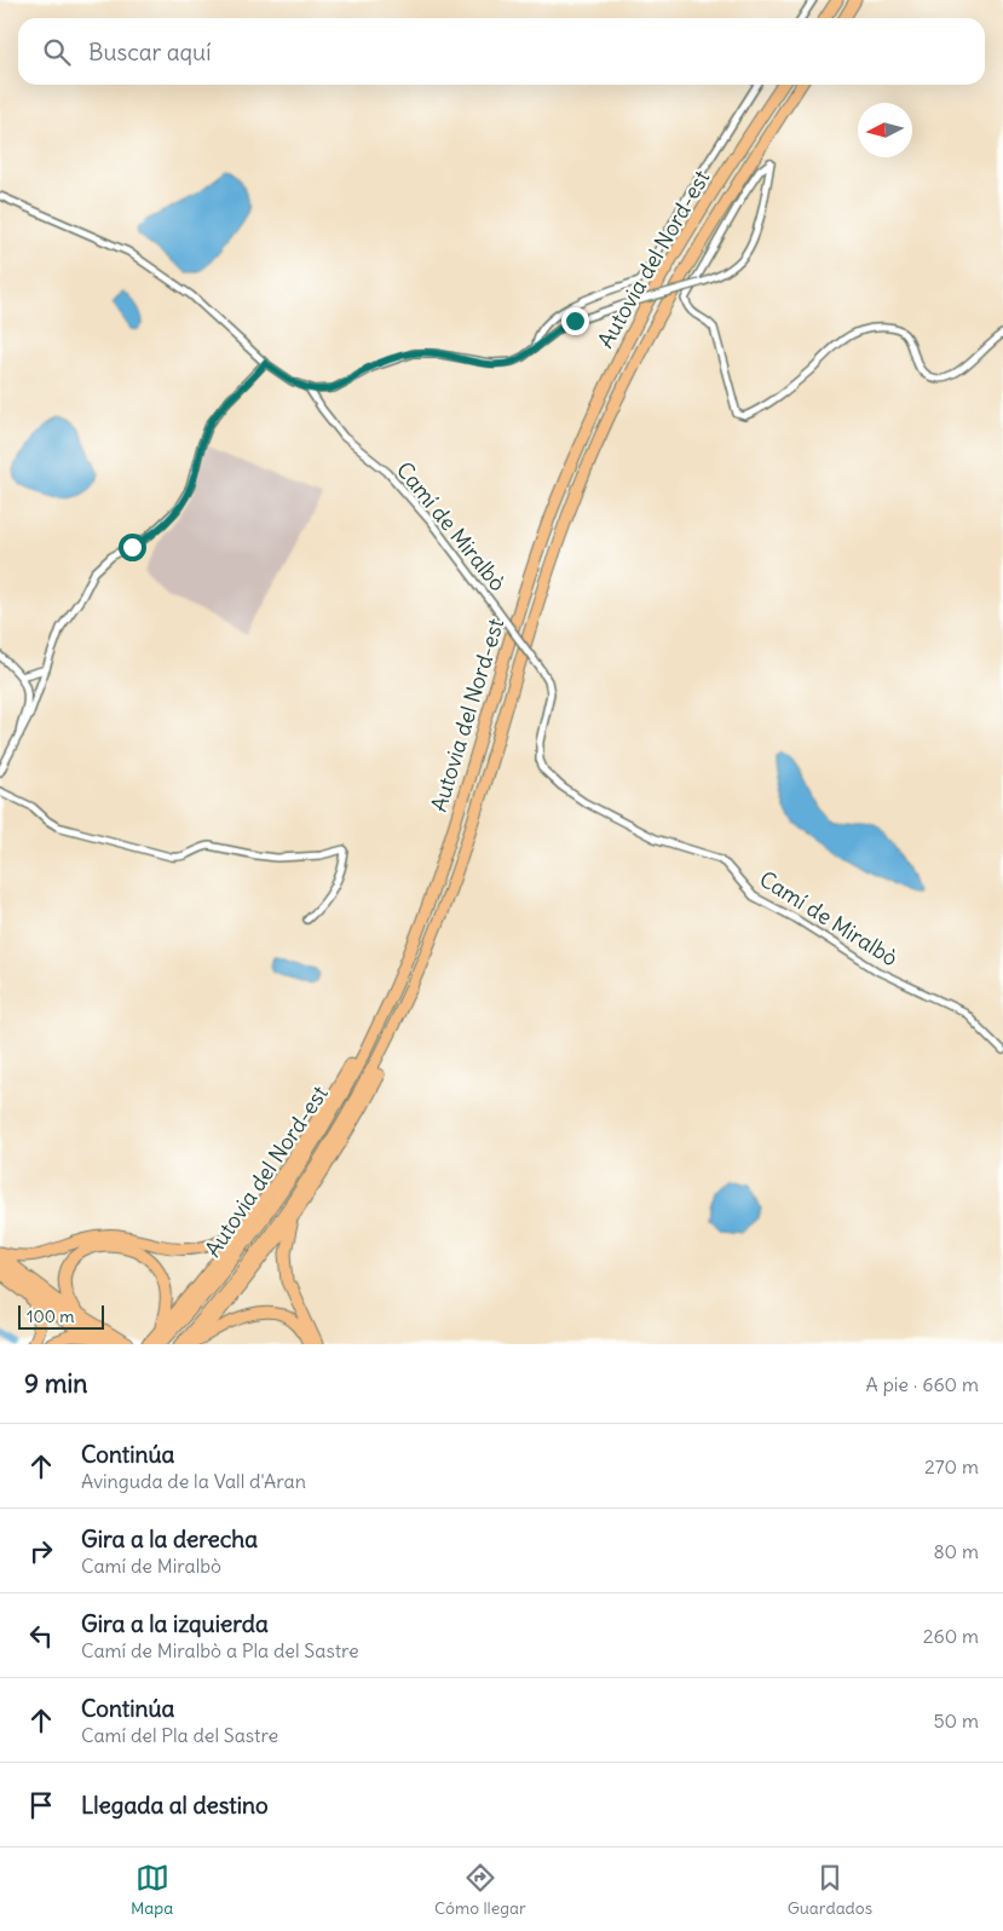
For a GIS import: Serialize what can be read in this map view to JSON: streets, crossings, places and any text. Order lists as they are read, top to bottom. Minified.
{"streets":{"highway":["Autovia del Nord-est"],"street":["Camí de Miralbò"]},"scale_bar":"100 m","north":"left","page":{"search":"Buscar aquí","scale":"100 m","heading":["9 min","A pie · 660 m"],"list":[["Continúa","Avinguda de la Vall d'Aran","270 m"],["Gira a la derecha","Camí de Miralbò","80 m"],["Gira a la izquierda","Camí de Miralbò a Pla del Sastre","260 m"],["Continúa","Camí del Pla del Sastre","50 m"],"Llegada al destino"],"nav":["Mapa","Cómo llegar","Guardados"]}}
